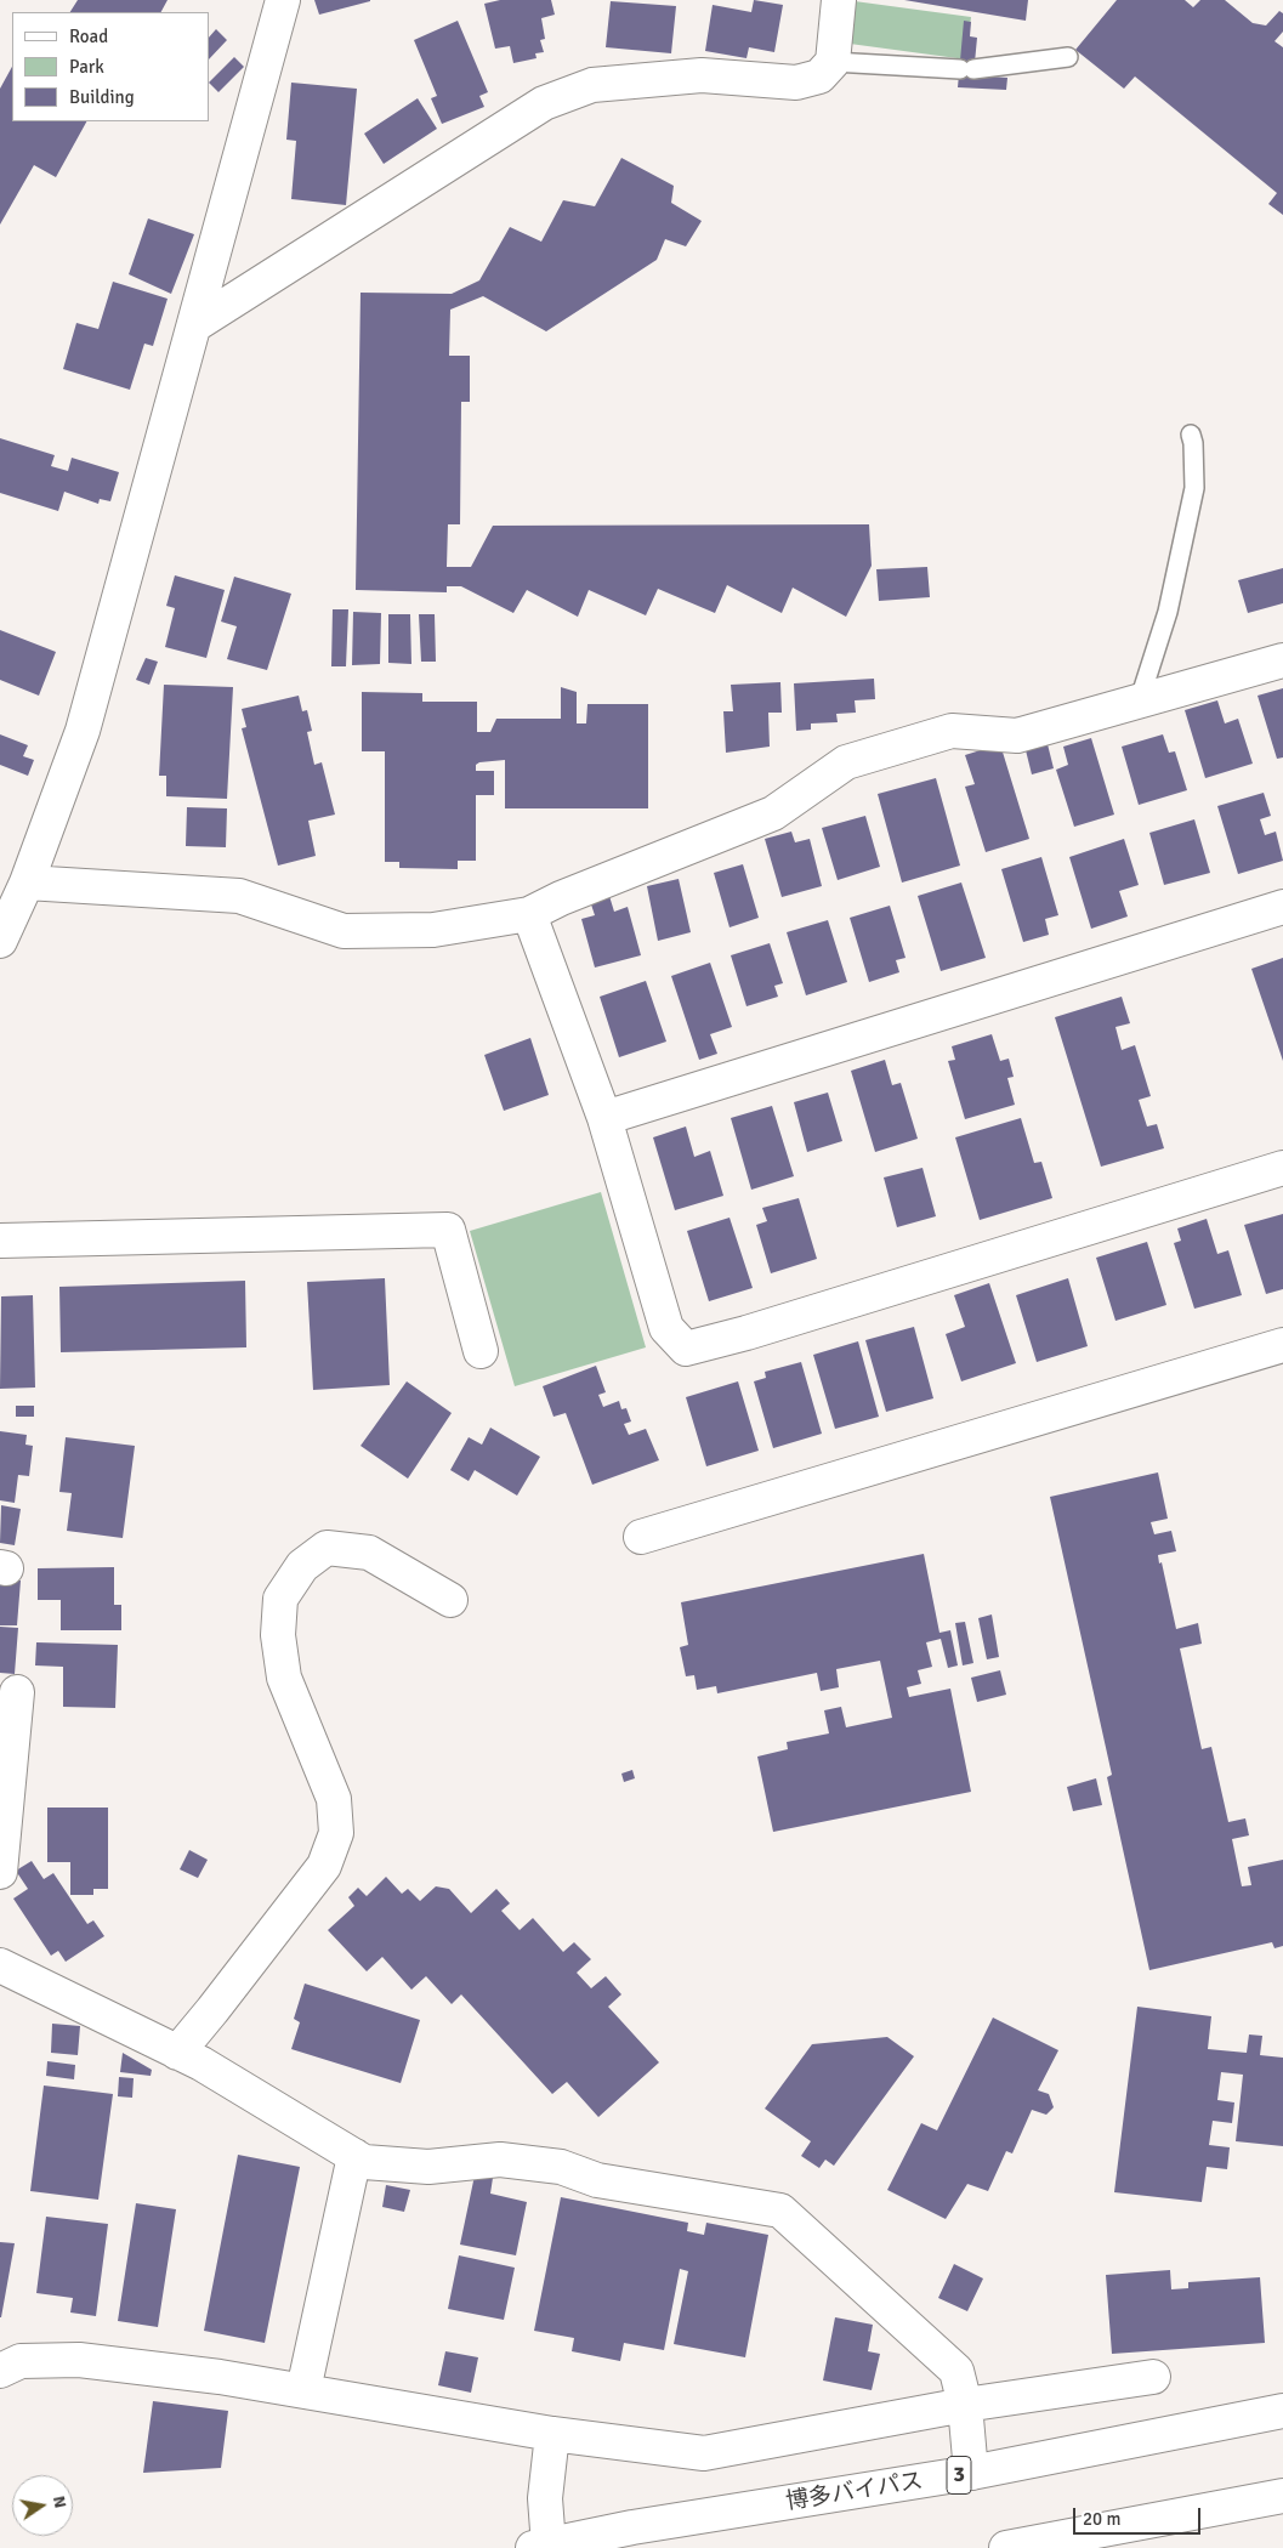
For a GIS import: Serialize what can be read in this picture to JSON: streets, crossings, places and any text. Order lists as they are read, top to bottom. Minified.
{"streets":{"main road":["3","博多バイパス"]},"legend":["Road","Park","Building"],"scale_bar":"20 m","north":"right"}
